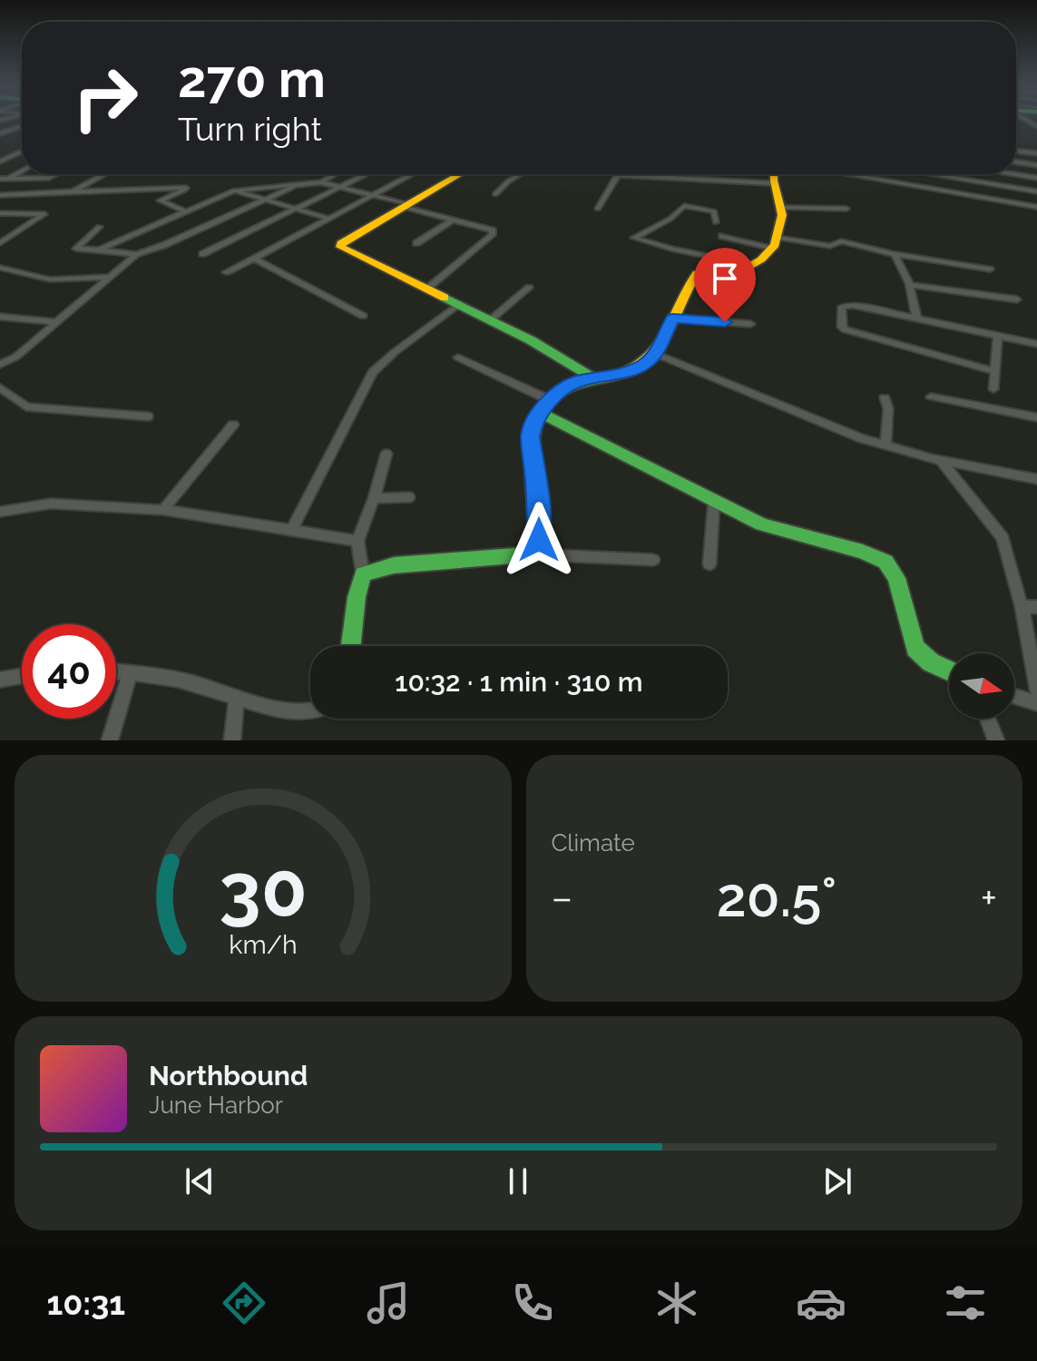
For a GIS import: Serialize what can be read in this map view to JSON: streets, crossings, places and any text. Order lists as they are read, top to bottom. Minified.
{"north":"right","page":{"turn":["270 m","Turn right"],"limit":"40","trip":"10:32 · 1 min · 310 m","tile":"Climate","heat":["−","20.5°","+"],"song":["Northbound","June Harbor"],"tabs":"10:31","gauge":["30","km/h"]}}
